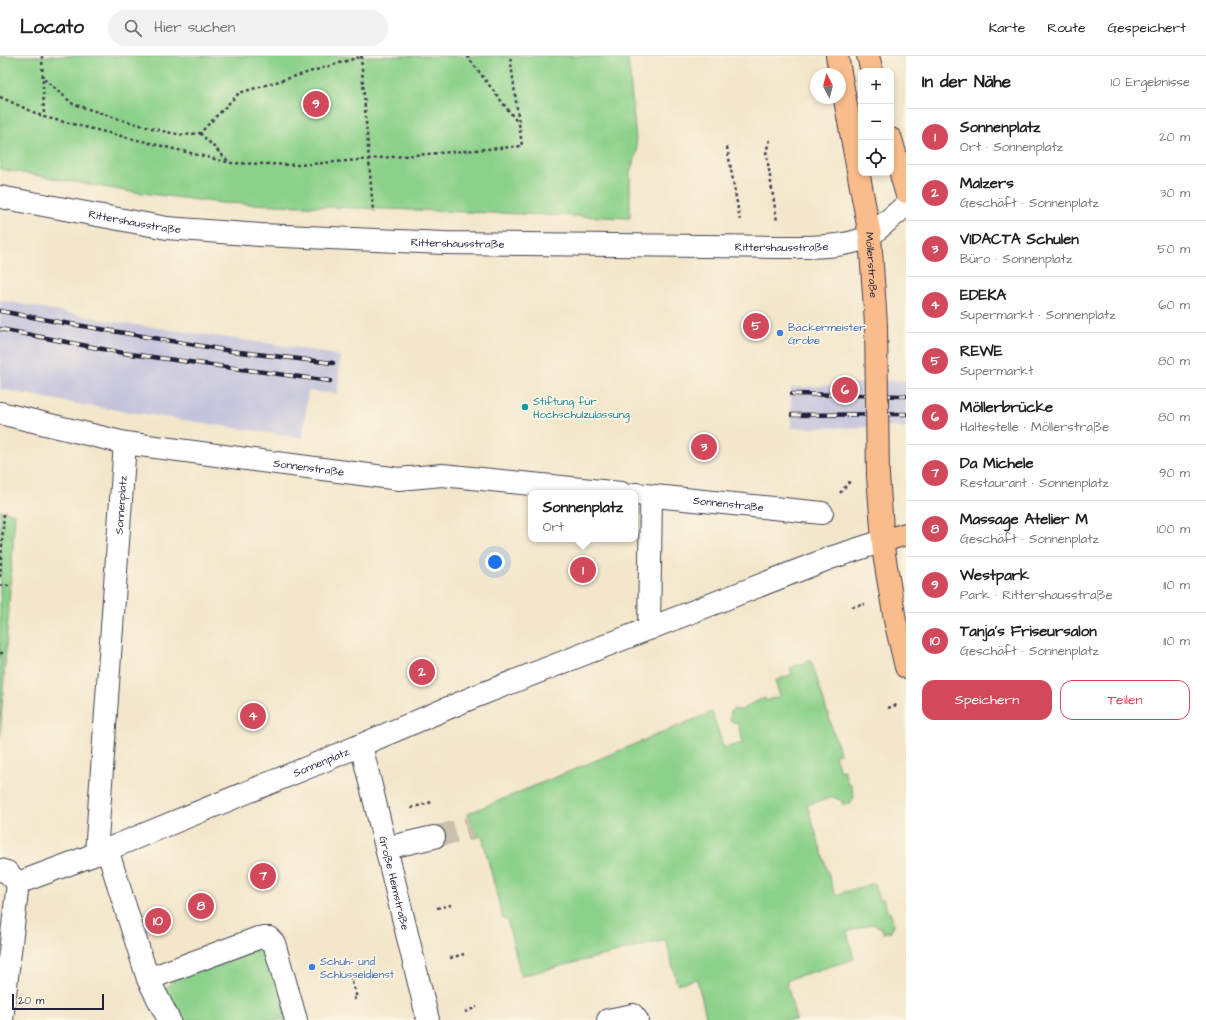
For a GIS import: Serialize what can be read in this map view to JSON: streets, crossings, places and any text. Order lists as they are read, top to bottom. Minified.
{"streets":{"main road":["Möllerstraße"],"street":["Rittershausstraße","Sonnenstraße","Sonnenplatz","Große Heimstraße"]},"crossings":[["Rittershausstraße","Möllerstraße"],["Möllerstraße","Sonnenplatz"],["Sonnenstraße","Sonnenplatz"],["Sonnenplatz","Große Heimstraße"]],"places":["Bäckermeister Grobe","Stiftung für Hochschulzulassung","Schuh- und Schlüsseldienst"],"scale_bar":"20 m","north":"top","page":{"header":"Locato","search":"Hier suchen","nav":["Karte","Route","Gespeichert"],"heading":["In der Nähe","10 Ergebnisse"],"map_buttons":["+","−"],"pins":["9","5","6","3","1","2","4","7","8","10"],"list":[{"mark":"1","name":"Sonnenplatz","note":"Ort · Sonnenplatz","value":"20 m"},{"mark":"2","name":"Malzers","note":"Geschäft · Sonnenplatz","value":"30 m"},{"mark":"3","name":"VIDACTA Schulen","note":"Büro · Sonnenplatz","value":"50 m"},{"mark":"4","name":"EDEKA","note":"Supermarkt · Sonnenplatz","value":"60 m"},{"mark":"5","name":"REWE","note":"Supermarkt","value":"80 m"},{"mark":"6","name":"Möllerbrücke","note":"Haltestelle · Möllerstraße","value":"80 m"},{"mark":"7","name":"Da Michele","note":"Restaurant · Sonnenplatz","value":"90 m"},{"mark":"8","name":"Massage Atelier M","note":"Geschäft · Sonnenplatz","value":"100 m"},{"mark":"9","name":"Westpark","note":"Park · Rittershausstraße","value":"110 m"},{"mark":"10","name":"Tanja's Friseursalon","note":"Geschäft · Sonnenplatz","value":"110 m"}],"popup":["Sonnenplatz","Ort"],"buttons":["Speichern","Teilen"],"scale":"20 m"}}
